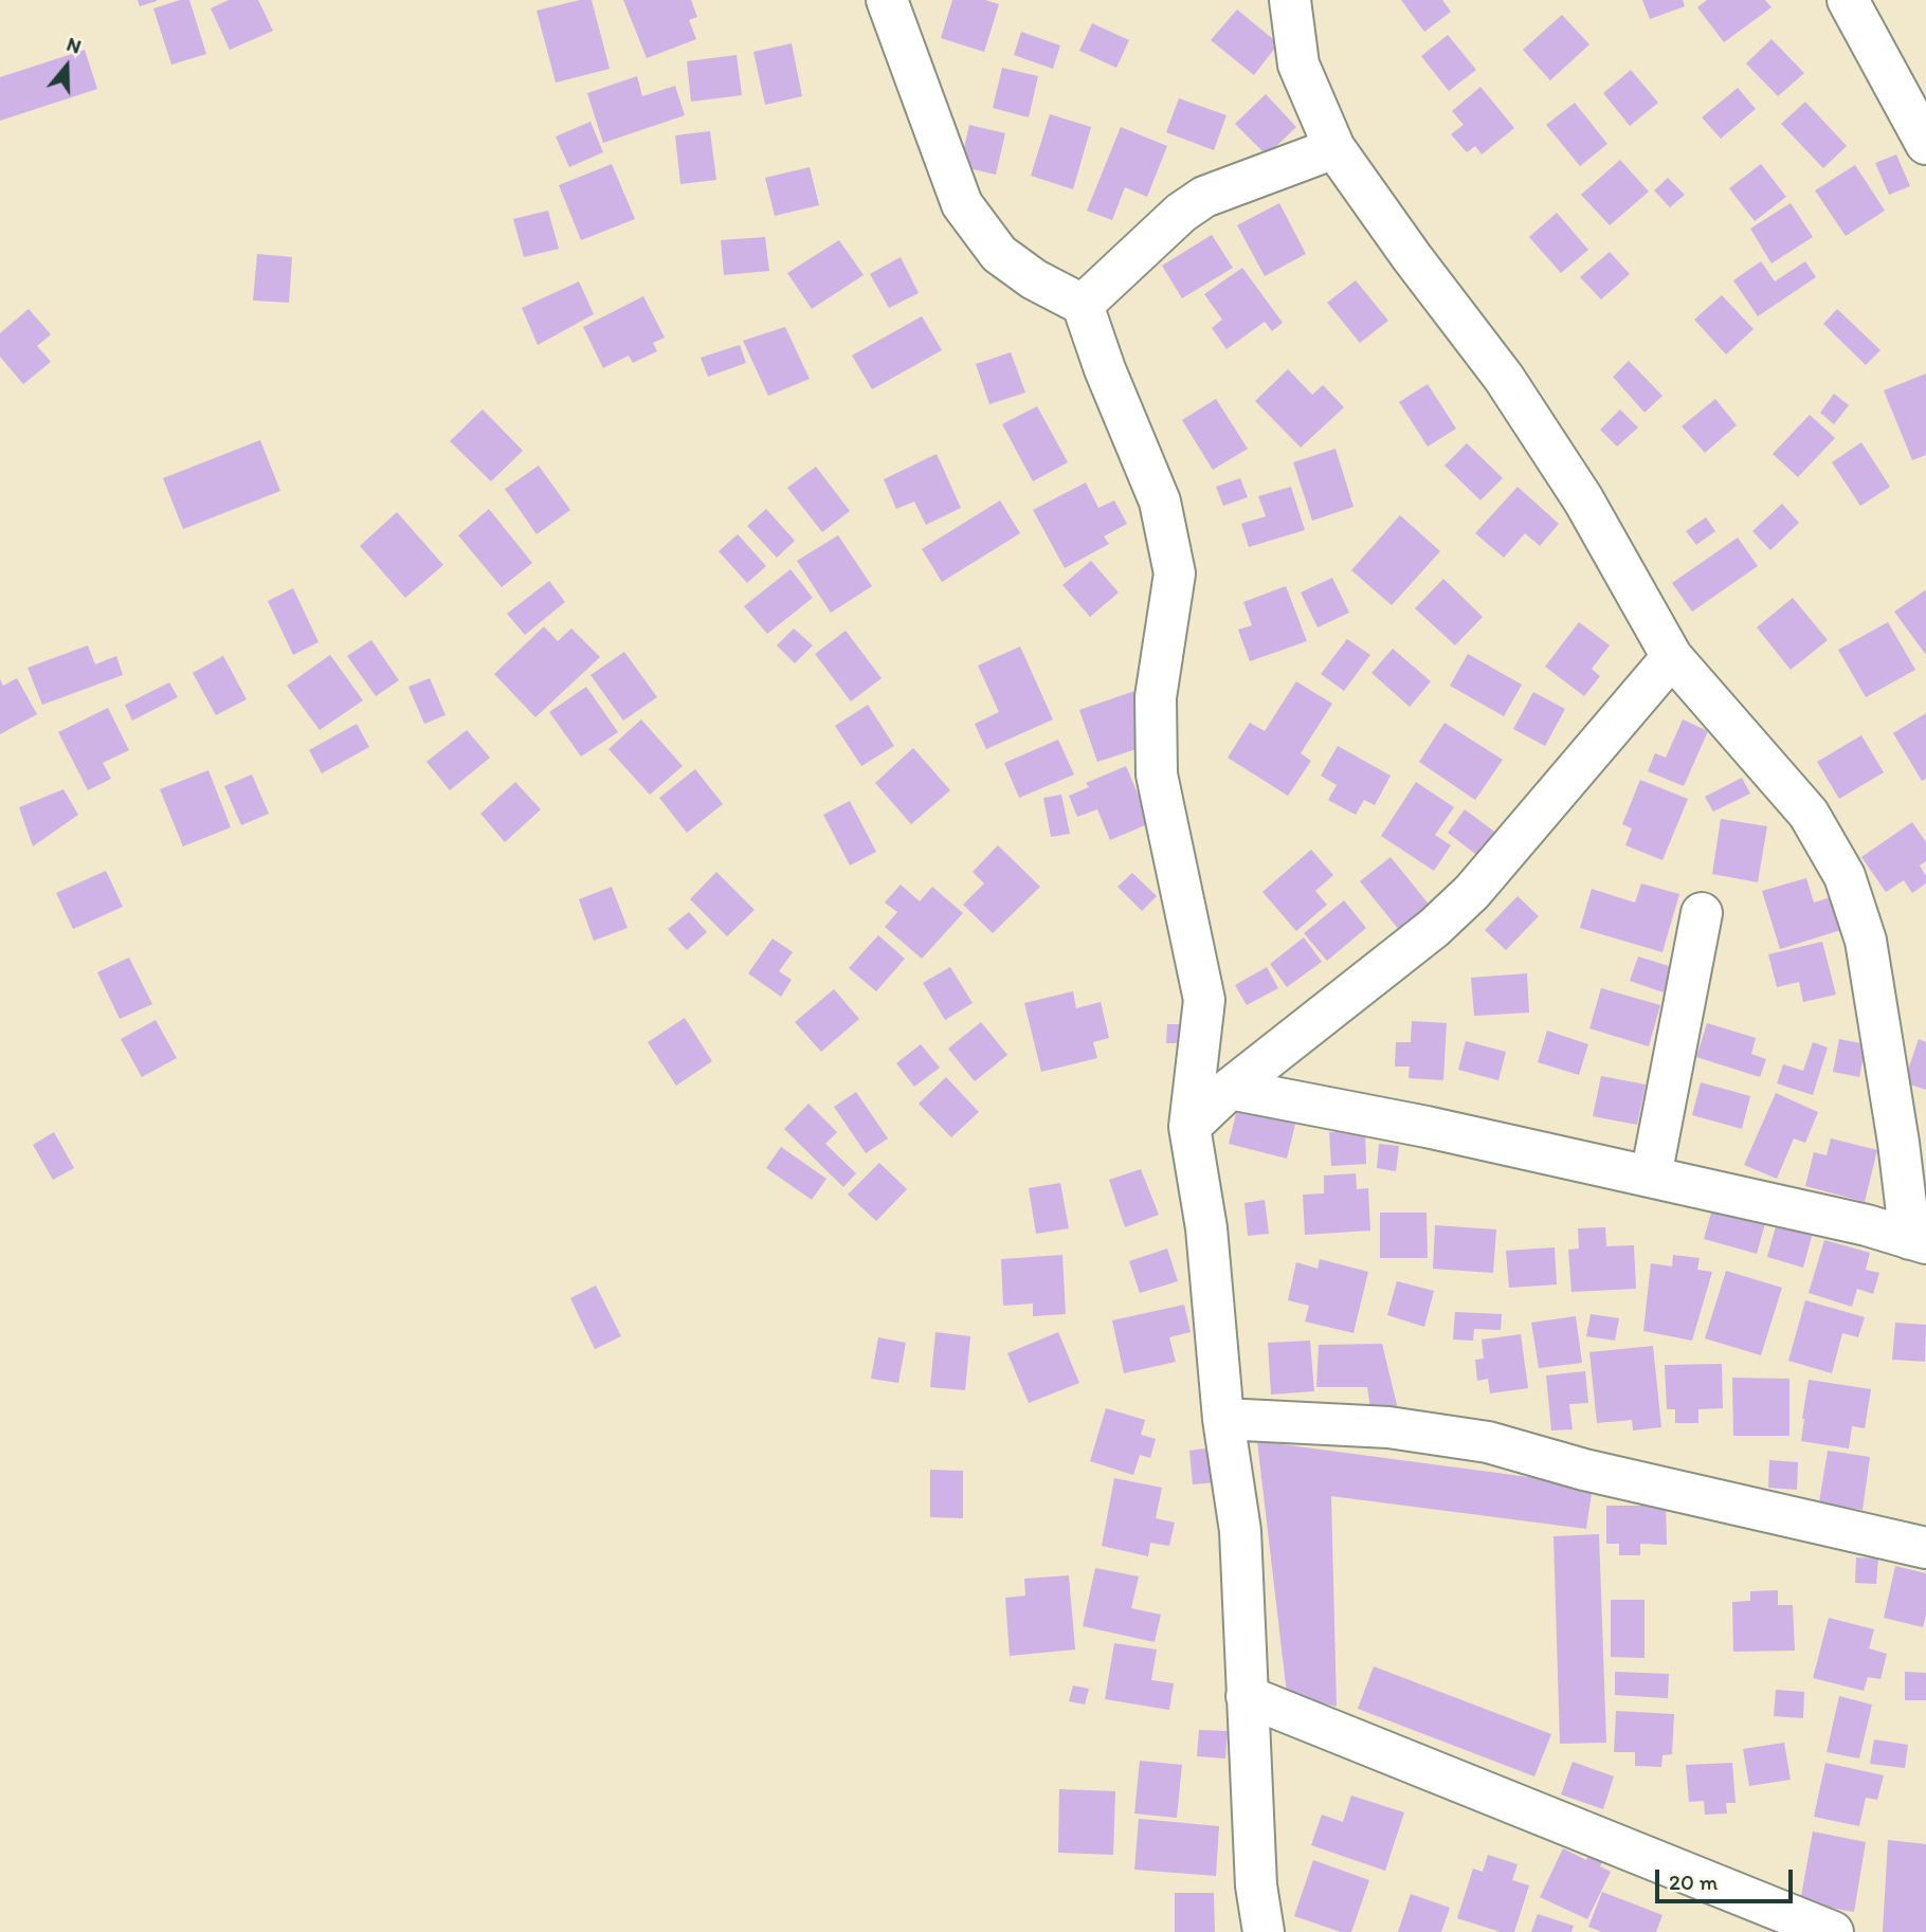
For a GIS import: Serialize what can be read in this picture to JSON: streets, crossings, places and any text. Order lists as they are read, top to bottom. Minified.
{"scale_bar":"20 m","north":"top"}
